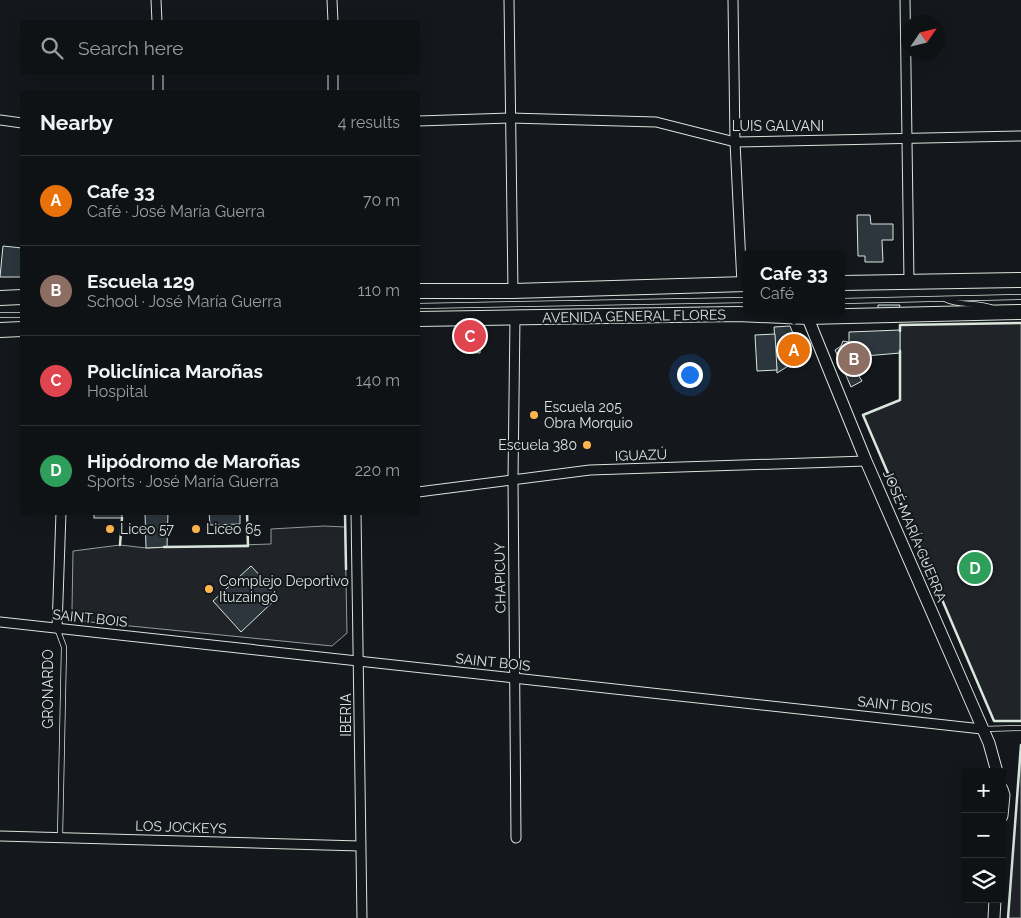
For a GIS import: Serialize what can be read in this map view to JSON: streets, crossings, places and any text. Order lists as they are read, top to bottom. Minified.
{"streets":{"main road":["AVENIDA GENERAL FLORES"],"street":["LUIS GALVANI","IGUAZÚ","JOSÉ MARÍA GUERRA","CHAPICUY","SAINT BOIS","GRONARDO","IBERIA","LOS JOCKEYS"]},"crossings":[["AVENIDA GENERAL FLORES","CHAPICUY"],["IGUAZÚ","JOSÉ MARÍA GUERRA"],["IGUAZÚ","CHAPICUY"],["JOSÉ MARÍA GUERRA","SAINT BOIS"],["CHAPICUY","SAINT BOIS"],["SAINT BOIS","GRONARDO"],["SAINT BOIS","IBERIA"],["GRONARDO","LOS JOCKEYS"],["IBERIA","LOS JOCKEYS"]],"places":["Escuela 205 Obra Morquio","Escuela 380","Liceo 57","Liceo 65","Complejo Deportivo Ituzaingó"],"north":"top right","page":{"search":"Search here","heading":["Nearby","4 results"],"list":[{"mark":"A","name":"Cafe 33","note":"Café · José María Guerra","value":"70 m"},{"mark":"B","name":"Escuela 129","note":"School · José María Guerra","value":"110 m"},{"mark":"C","name":"Policlínica Maroñas","note":"Hospital","value":"140 m"},{"mark":"D","name":"Hipódromo de Maroñas","note":"Sports · José María Guerra","value":"220 m"}],"popup":["Cafe 33","Café"],"pins":["C","A","B","D"],"map_buttons":["+","−"]}}
